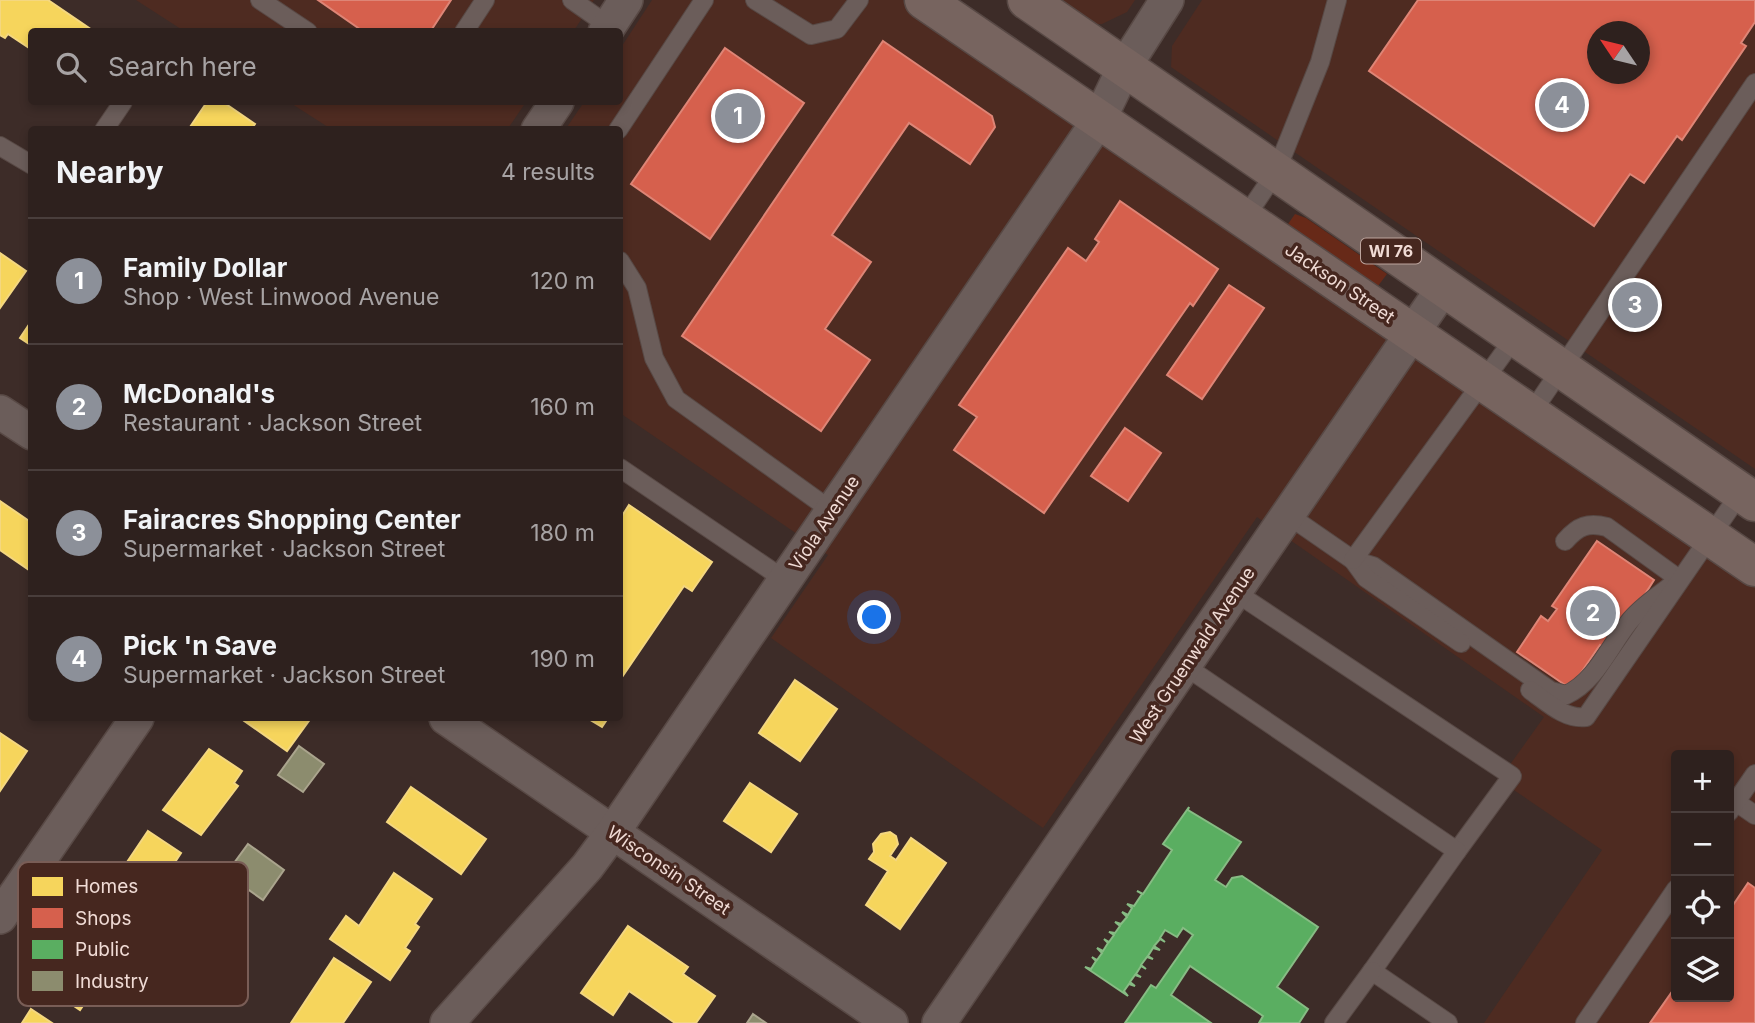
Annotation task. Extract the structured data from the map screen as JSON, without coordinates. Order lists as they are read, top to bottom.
{
  "streets": {
    "main road": ["WI 76", "Jackson Street"],
    "street": ["Viola Avenue", "West Gruenwald Avenue", "Wisconsin Street"]
  },
  "crossings": [
    ["WI 76", "Viola Avenue"],
    ["WI 76", "West Gruenwald Avenue"],
    ["Jackson Street", "Viola Avenue"],
    ["Jackson Street", "West Gruenwald Avenue"],
    ["Viola Avenue", "Wisconsin Street"]
  ],
  "legend": [
    "Homes",
    "Shops",
    "Public",
    "Industry"
  ],
  "north": "top left",
  "page": {
    "search": "Search here",
    "pins": [
      "4",
      "1",
      "3",
      "2"
    ],
    "heading": ["Nearby", "4 results"],
    "list": [
      {
        "mark": "1",
        "name": "Family Dollar",
        "note": "Shop · West Linwood Avenue",
        "value": "120 m"
      },
      {
        "mark": "2",
        "name": "McDonald's",
        "note": "Restaurant · Jackson Street",
        "value": "160 m"
      },
      {
        "mark": "3",
        "name": "Fairacres Shopping Center",
        "note": "Supermarket · Jackson Street",
        "value": "180 m"
      },
      {
        "mark": "4",
        "name": "Pick 'n Save",
        "note": "Supermarket · Jackson Street",
        "value": "190 m"
      }
    ],
    "map_buttons": ["+", "−"]
  }
}
